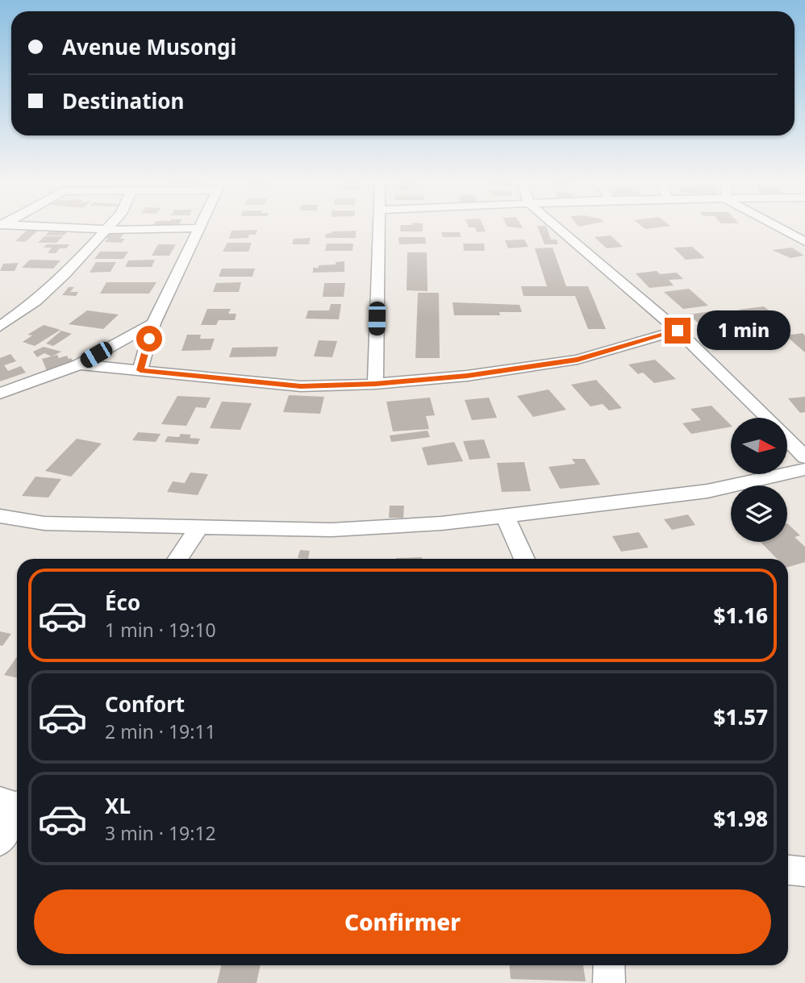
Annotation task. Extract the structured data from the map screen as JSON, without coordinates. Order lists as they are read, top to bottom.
{
  "north": "right",
  "page": {
    "banner": ["Avenue Musongi", "Destination"],
    "bubble": "1 min",
    "list": [
      {
        "name": "Éco",
        "note": "1 min · 19:10",
        "value": "$1.16"
      },
      {
        "name": "Confort",
        "note": "2 min · 19:11",
        "value": "$1.57"
      },
      {
        "name": "XL",
        "note": "3 min · 19:12",
        "value": "$1.98"
      }
    ],
    "buttons": "Confirmer"
  }
}
